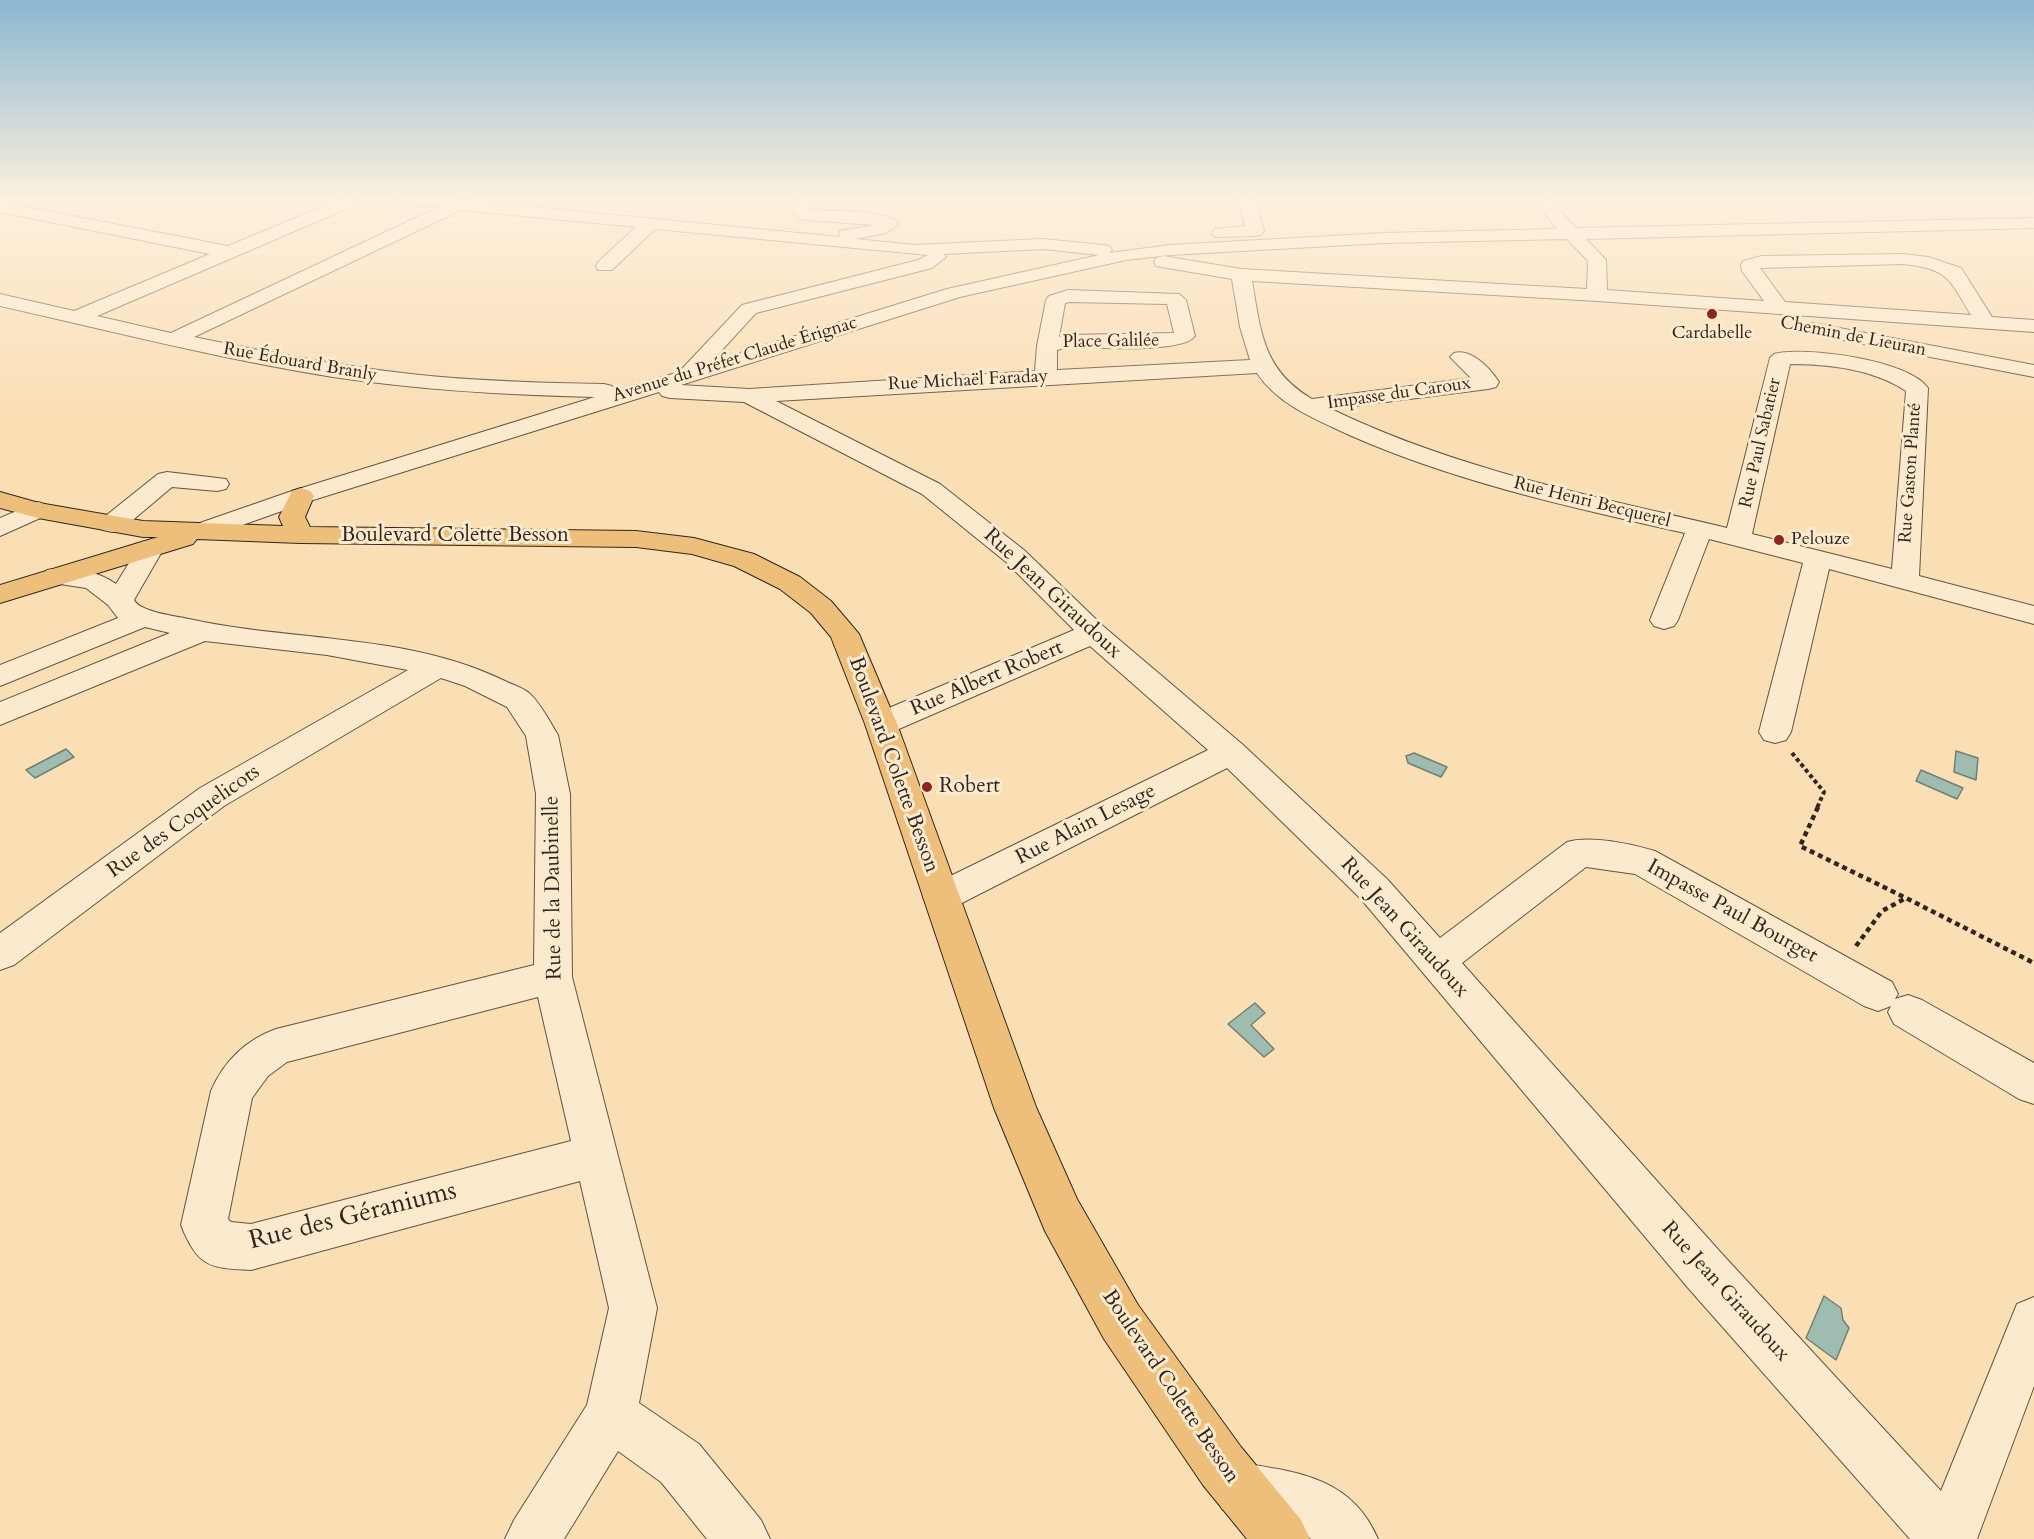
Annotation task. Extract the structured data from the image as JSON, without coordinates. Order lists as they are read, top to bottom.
{
  "streets": {
    "main road": ["Boulevard Colette Besson"],
    "street": [
      "Chemin de Lieuran",
      "Place Galilée",
      "Avenue du Préfet Claude Érignac",
      "Rue Édouard Branly",
      "Rue Michaël Faraday",
      "Impasse du Caroux",
      "Rue Paul Sabatier",
      "Rue Gaston Planté",
      "Rue Henri Becquerel",
      "Rue Jean Giraudoux",
      "Rue Albert Robert",
      "Rue des Coquelicots",
      "Rue Alain Lesage",
      "Rue de la Daubinelle",
      "Impasse Paul Bourget",
      "Rue des Géraniums"
    ]
  },
  "crossings": [
    ["Place Galilée", "Rue Michaël Faraday"],
    ["Avenue du Préfet Claude Érignac", "Rue Michaël Faraday"],
    ["Avenue du Préfet Claude Érignac", "Boulevard Colette Besson"],
    ["Rue Michaël Faraday", "Rue Henri Becquerel"],
    ["Rue Michaël Faraday", "Rue Jean Giraudoux"],
    ["Impasse du Caroux", "Rue Henri Becquerel"],
    ["Rue Paul Sabatier", "Rue Gaston Planté"],
    ["Rue Paul Sabatier", "Rue Henri Becquerel"],
    ["Rue Gaston Planté", "Rue Henri Becquerel"],
    ["Boulevard Colette Besson", "Rue Albert Robert"],
    ["Boulevard Colette Besson", "Rue Alain Lesage"],
    ["Rue Jean Giraudoux", "Rue Albert Robert"],
    ["Rue Jean Giraudoux", "Rue Alain Lesage"],
    ["Rue Jean Giraudoux", "Impasse Paul Bourget"],
    ["Rue des Coquelicots", "Rue de la Daubinelle"],
    ["Rue de la Daubinelle", "Rue des Géraniums"]
  ],
  "places": ["Cardabelle", "Pelouze", "Robert"]
}
